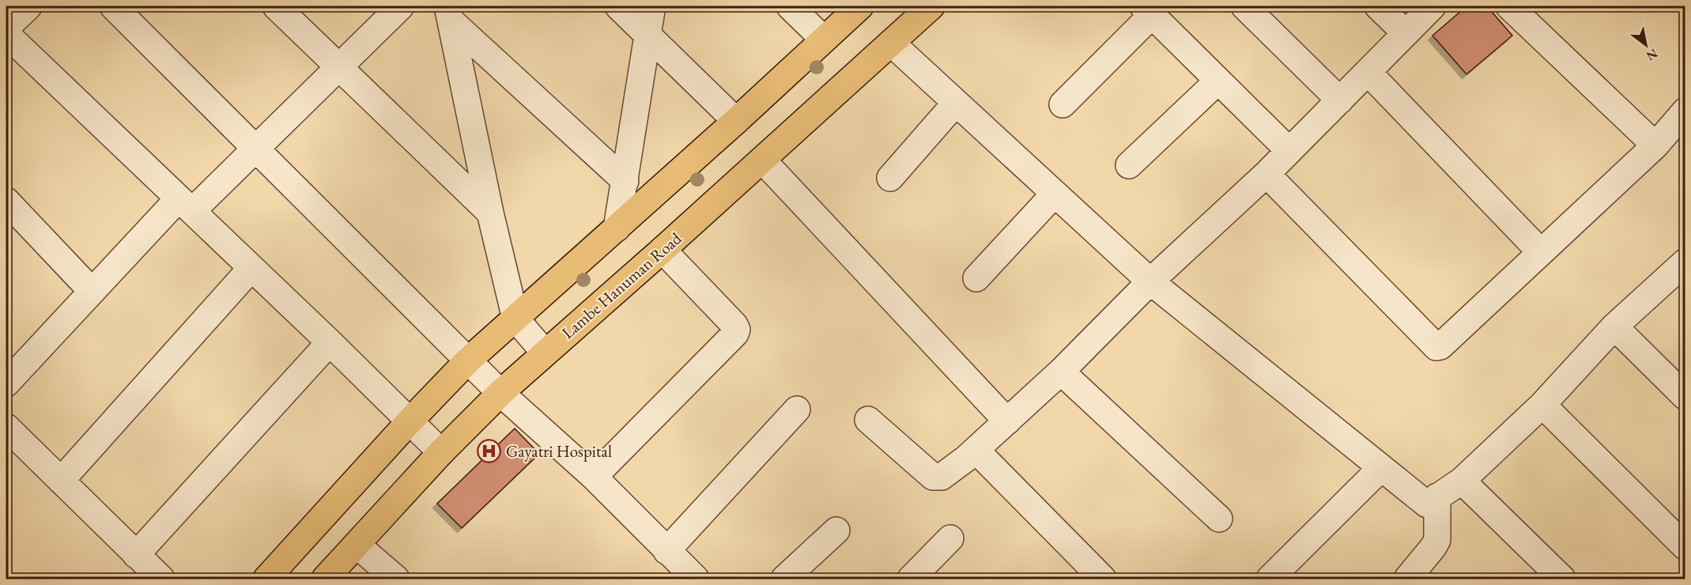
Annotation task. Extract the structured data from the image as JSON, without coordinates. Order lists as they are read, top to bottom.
{
  "streets": {
    "main road": ["Lambe Hanuman Road"]
  },
  "places": {
    "hospital": ["Gayatri Hospital"]
  },
  "north": "bottom right"
}
